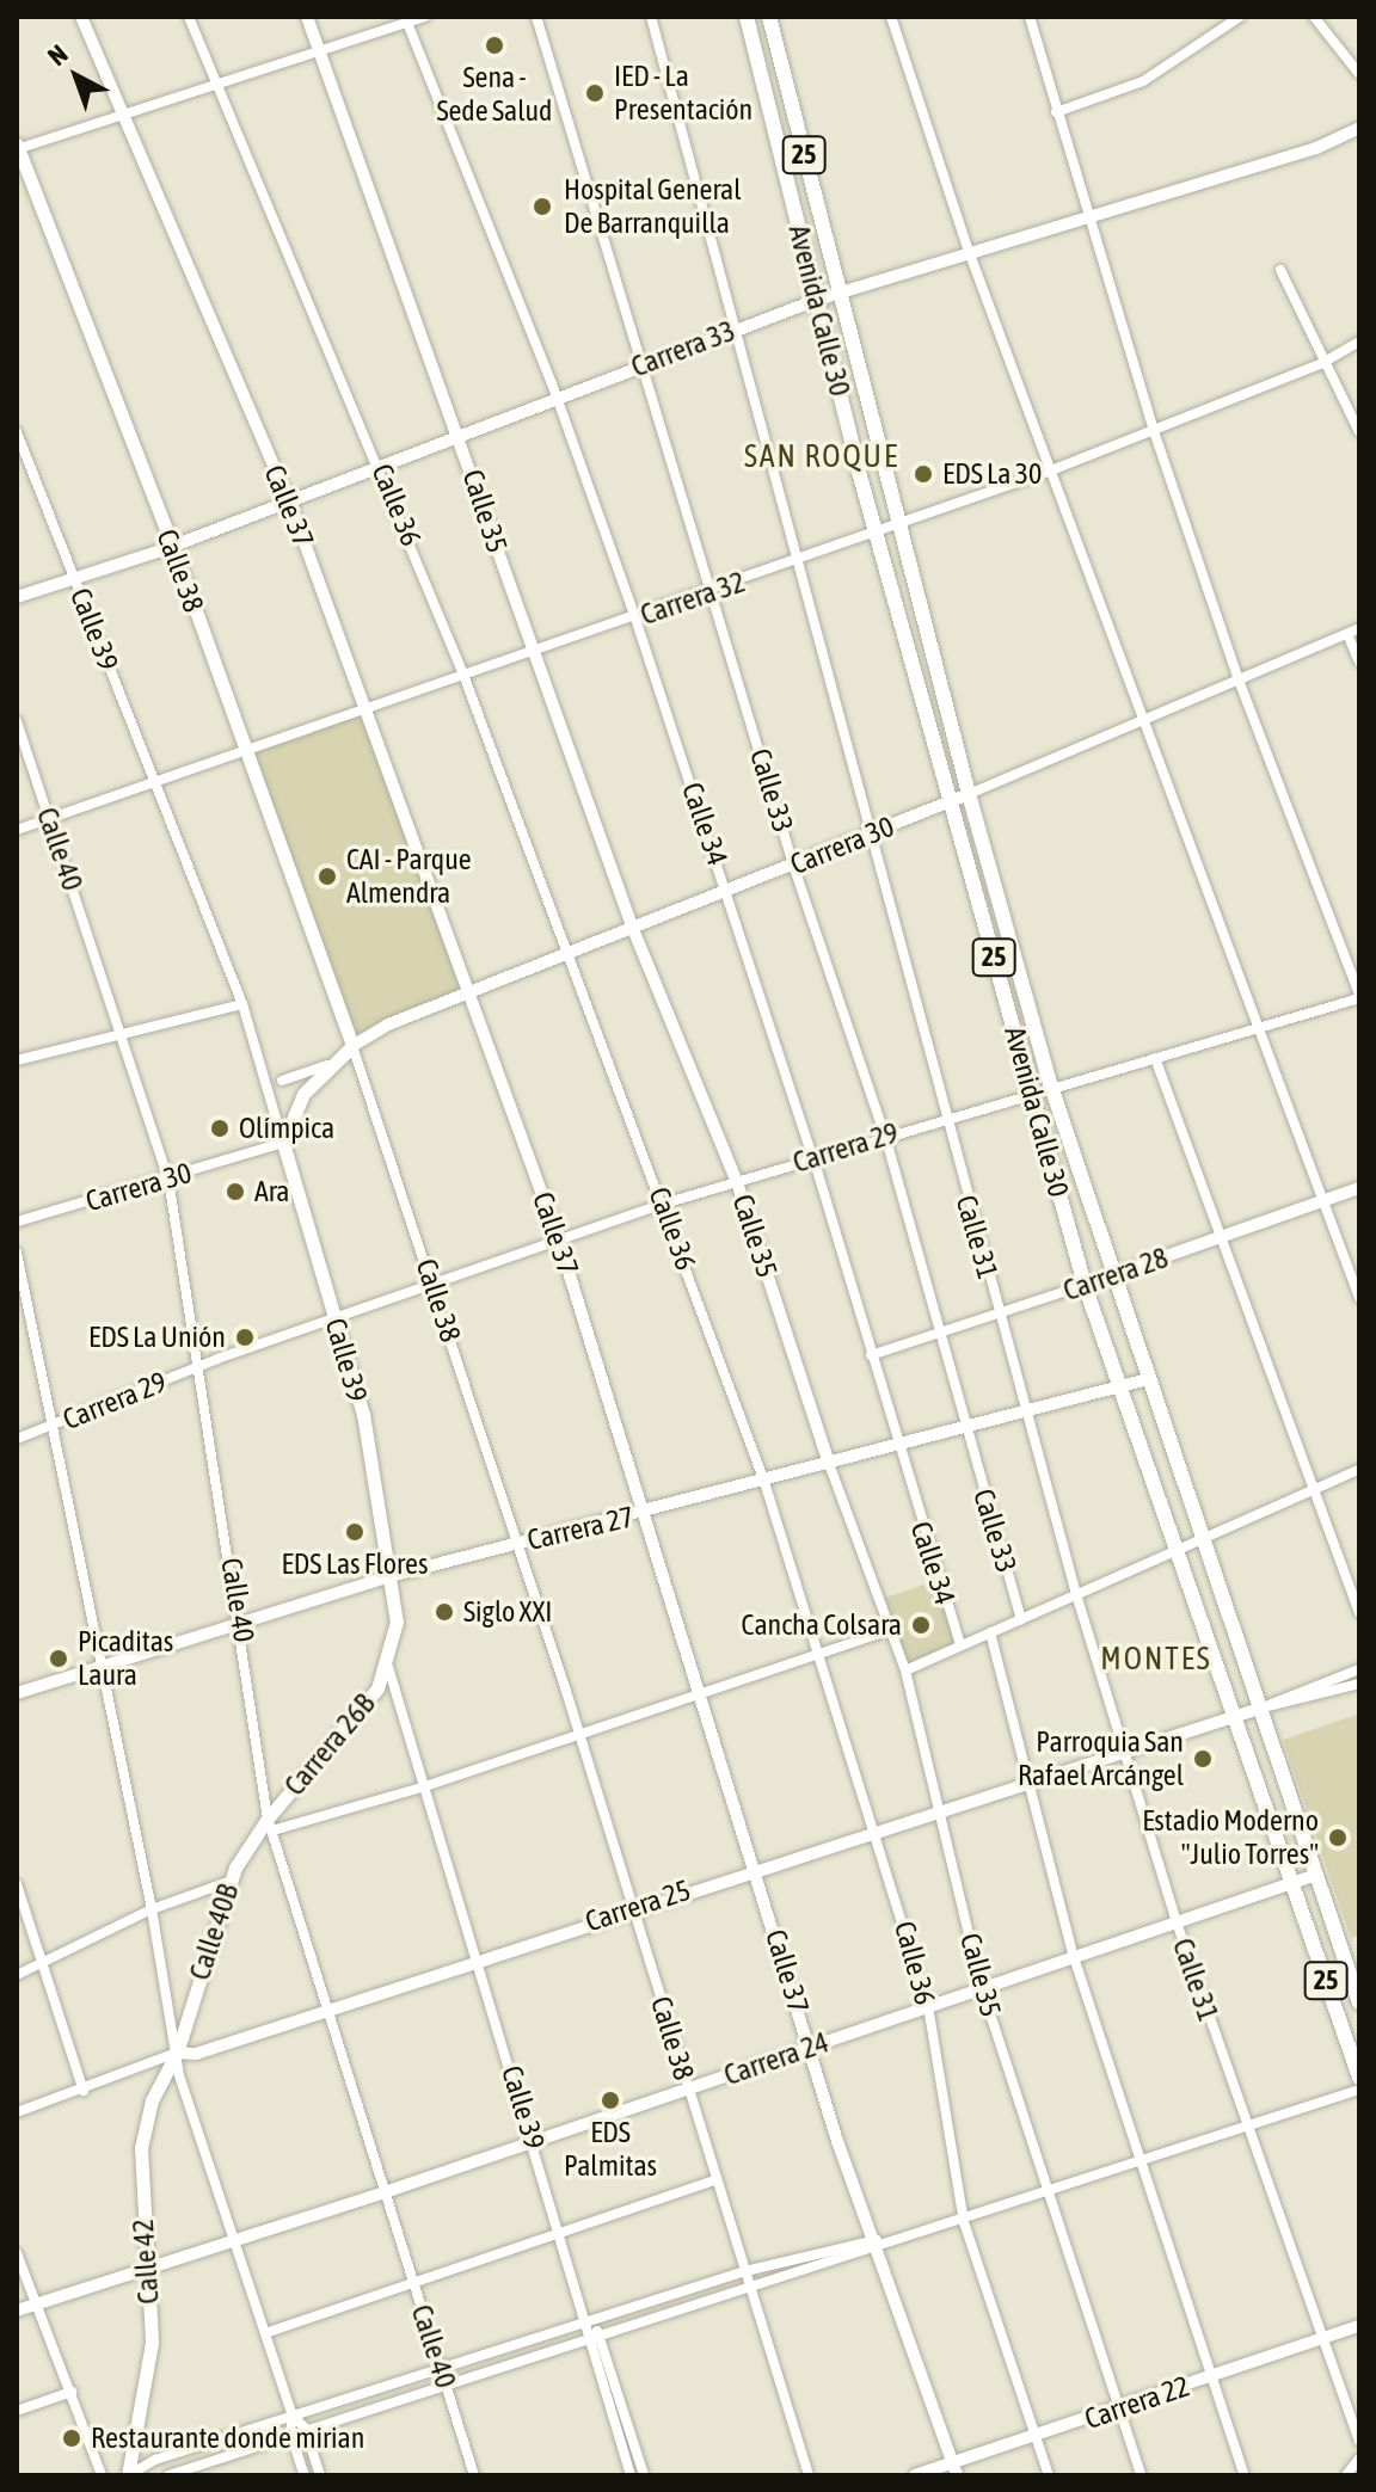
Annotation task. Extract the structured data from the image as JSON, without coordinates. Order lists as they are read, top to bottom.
{
  "streets": {
    "highway": ["25", "Avenida Calle 30"],
    "main road": [
      "Calle 38",
      "Calle 39",
      "Carrera 30",
      "Carrera 26B",
      "Calle 40B",
      "Calle 42"
    ],
    "street": [
      "Carrera 33",
      "Calle 36",
      "Calle 37",
      "Calle 35",
      "Carrera 32",
      "Calle 33",
      "Calle 34",
      "Calle 40",
      "Carrera 29",
      "Calle 31",
      "Carrera 28",
      "Carrera 27",
      "Carrera 25",
      "Carrera 24",
      "Carrera 22"
    ]
  },
  "crossings": [
    ["Avenida Calle 30", "Carrera 33"],
    ["Avenida Calle 30", "Carrera 32"],
    ["Avenida Calle 30", "Carrera 30"],
    ["Avenida Calle 30", "Carrera 29"],
    ["Avenida Calle 30", "Carrera 28"],
    ["Avenida Calle 30", "Carrera 27"],
    ["Avenida Calle 30", "Carrera 25"],
    ["Avenida Calle 30", "Carrera 24"],
    ["Carrera 33", "Calle 36"],
    ["Carrera 33", "Calle 37"],
    ["Carrera 33", "Calle 35"],
    ["Carrera 33", "Calle 38"],
    ["Carrera 33", "Calle 39"],
    ["Carrera 33", "Calle 33"],
    ["Carrera 33", "Calle 34"],
    ["Carrera 33", "Calle 31"],
    ["Calle 36", "Carrera 32"],
    ["Calle 36", "Carrera 30"],
    ["Calle 36", "Carrera 29"],
    ["Calle 36", "Carrera 27"],
    ["Calle 36", "Carrera 25"],
    ["Calle 36", "Carrera 24"],
    ["Calle 36", "Carrera 22"],
    ["Calle 37", "Carrera 32"],
    ["Calle 37", "Carrera 30"],
    ["Calle 37", "Carrera 29"],
    ["Calle 37", "Carrera 27"],
    ["Calle 37", "Carrera 25"],
    ["Calle 37", "Carrera 24"],
    ["Calle 37", "Carrera 22"],
    ["Calle 35", "Carrera 32"],
    ["Calle 35", "Carrera 30"],
    ["Calle 35", "Carrera 29"],
    ["Calle 35", "Carrera 27"],
    ["Calle 35", "Carrera 25"],
    ["Calle 35", "Carrera 24"],
    ["Calle 35", "Carrera 22"],
    ["Calle 38", "Carrera 32"],
    ["Calle 38", "Carrera 30"],
    ["Calle 38", "Carrera 29"],
    ["Calle 38", "Carrera 27"],
    ["Calle 38", "Carrera 25"],
    ["Calle 38", "Carrera 24"],
    ["Carrera 32", "Calle 39"],
    ["Carrera 32", "Calle 33"],
    ["Carrera 32", "Calle 34"],
    ["Carrera 32", "Calle 40"],
    ["Carrera 32", "Calle 31"],
    ["Calle 39", "Carrera 30"],
    ["Calle 39", "Carrera 29"],
    ["Calle 39", "Carrera 27"],
    ["Calle 39", "Carrera 26B"],
    ["Calle 39", "Carrera 25"],
    ["Calle 39", "Carrera 24"],
    ["Calle 33", "Carrera 30"],
    ["Calle 33", "Carrera 29"],
    ["Calle 33", "Carrera 28"],
    ["Calle 33", "Carrera 27"],
    ["Calle 34", "Carrera 30"],
    ["Calle 34", "Carrera 29"],
    ["Calle 34", "Carrera 28"],
    ["Calle 34", "Carrera 27"],
    ["Carrera 30", "Calle 40"],
    ["Carrera 30", "Calle 31"],
    ["Calle 40", "Carrera 29"],
    ["Calle 40", "Carrera 27"],
    ["Calle 40", "Carrera 26B"],
    ["Calle 40", "Carrera 25"],
    ["Calle 40", "Calle 40B"],
    ["Calle 40", "Carrera 24"],
    ["Carrera 29", "Calle 31"],
    ["Calle 31", "Carrera 28"],
    ["Calle 31", "Carrera 27"],
    ["Calle 31", "Carrera 25"],
    ["Calle 31", "Carrera 24"],
    ["Calle 31", "Carrera 22"],
    ["Carrera 26B", "Calle 40B"],
    ["Carrera 25", "Calle 40B"],
    ["Carrera 25", "Calle 42"],
    ["Calle 40B", "Calle 42"],
    ["Carrera 24", "Calle 42"]
  ],
  "districts": ["SAN ROQUE", "MONTES"],
  "places": [
    "Sena - Sede Salud",
    "IED - La Presentación",
    "Hospital General De Barranquilla",
    "EDS La 30",
    "CAI - Parque Almendra",
    "Olímpica",
    "Ara",
    "EDS La Unión",
    "EDS Las Flores",
    "Siglo XXI",
    "Cancha Colsara",
    "Picaditas Laura",
    "Parroquia San Rafael Arcángel",
    "Estadio Moderno \"Julio Torres\"",
    "EDS Palmitas",
    "Restaurante donde mirian"
  ],
  "north": "top left"
}
